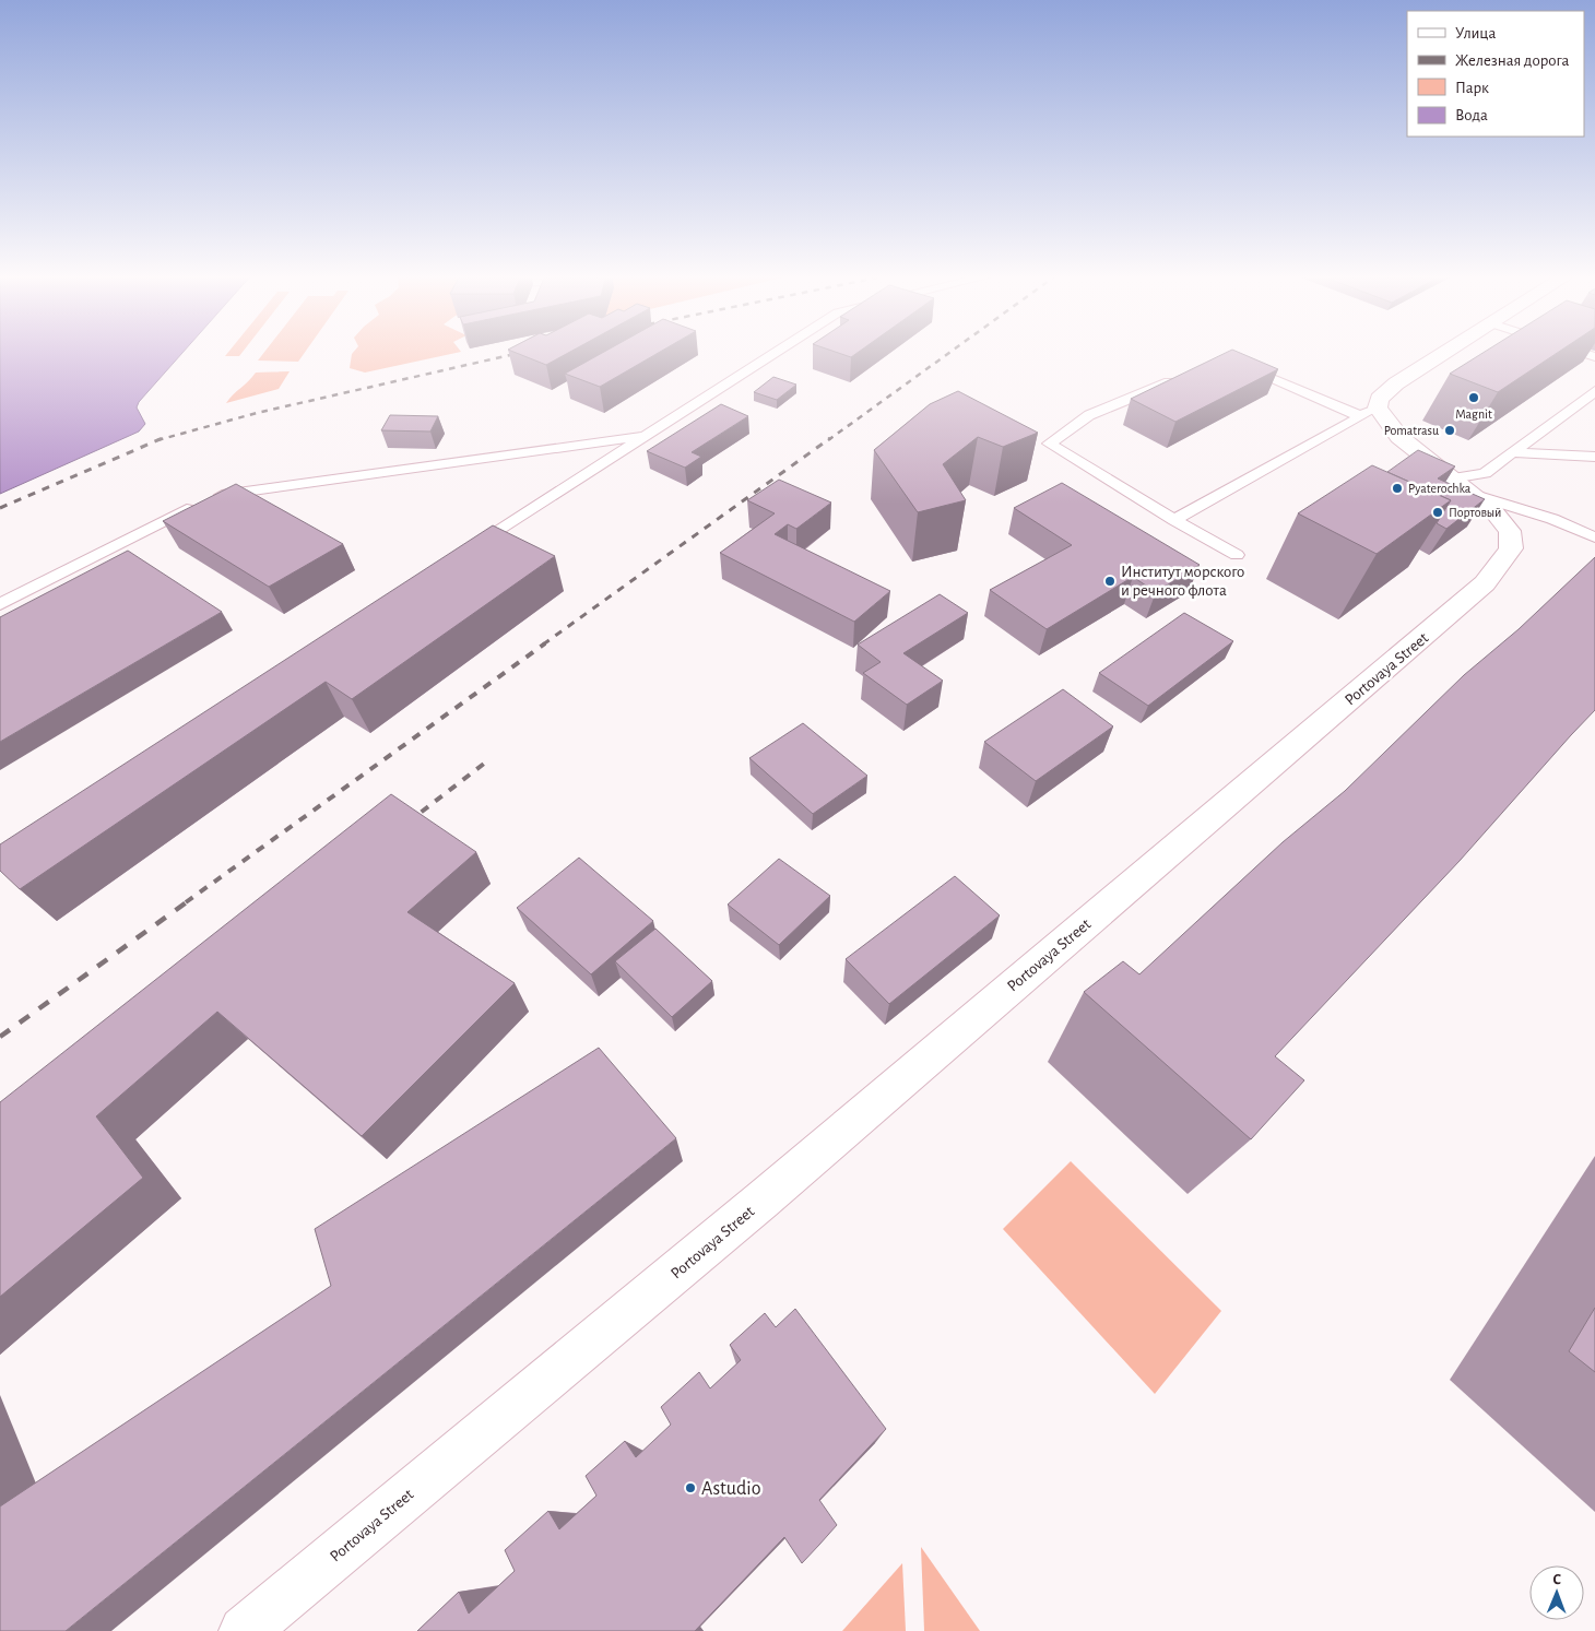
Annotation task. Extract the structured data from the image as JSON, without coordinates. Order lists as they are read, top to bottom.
{
  "streets": {
    "street": ["Portovaya Street"]
  },
  "places": [
    "Magnit",
    "Pomatrasu",
    "Pyaterochka",
    "Портовый",
    "Институт морского и речного флота",
    "Astudio"
  ],
  "legend": [
    "Улица",
    "Железная дорога",
    "Парк",
    "Вода"
  ],
  "north": "top"
}
